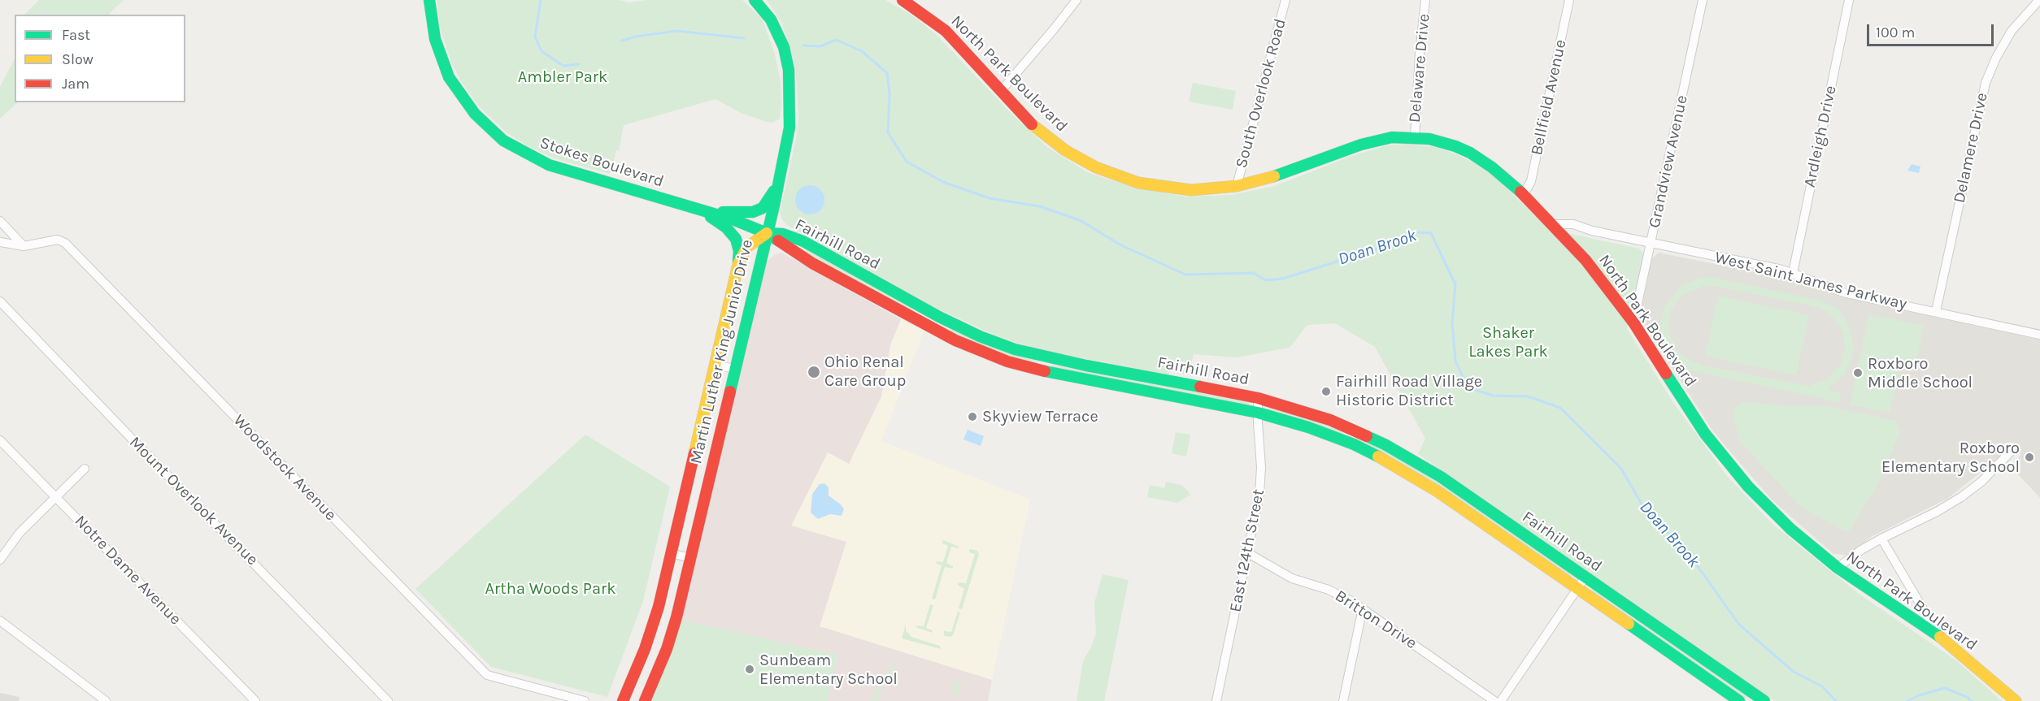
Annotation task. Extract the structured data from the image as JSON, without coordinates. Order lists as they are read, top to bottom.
{
  "streets": {
    "main road": [
      "North Park Boulevard",
      "Stokes Boulevard",
      "Fairhill Road",
      "Martin Luther King Junior Drive"
    ],
    "street": [
      "Delaware Drive",
      "South Overlook Road",
      "Bellfield Avenue",
      "Ardleigh Drive",
      "Delamere Drive",
      "Grandview Avenue",
      "West Saint James Parkway",
      "Woodstock Avenue",
      "Mount Overlook Avenue",
      "East 124th Street",
      "Notre Dame Avenue",
      "Britton Drive"
    ]
  },
  "crossings": [
    ["Delaware Drive", "North Park Boulevard"],
    ["North Park Boulevard", "South Overlook Road"],
    ["North Park Boulevard", "Bellfield Avenue"],
    ["North Park Boulevard", "Grandview Avenue"],
    ["North Park Boulevard", "West Saint James Parkway"],
    ["Ardleigh Drive", "West Saint James Parkway"],
    ["Delamere Drive", "West Saint James Parkway"],
    ["Grandview Avenue", "West Saint James Parkway"],
    ["Stokes Boulevard", "Fairhill Road"],
    ["Stokes Boulevard", "Martin Luther King Junior Drive"],
    ["Fairhill Road", "Martin Luther King Junior Drive"],
    ["Fairhill Road", "East 124th Street"],
    ["East 124th Street", "Britton Drive"]
  ],
  "water": ["Doan Brook"],
  "parks": ["Ambler Park", "Shaker Lakes Park", "Artha Woods Park"],
  "places": [
    "Ohio Renal Care Group",
    "Roxboro Middle School",
    "Fairhill Road Village Historic District",
    "Skyview Terrace",
    "Roxboro Elementary School",
    "Sunbeam Elementary School"
  ],
  "legend": ["Fast", "Slow", "Jam"],
  "scale_bar": "100 m"
}
